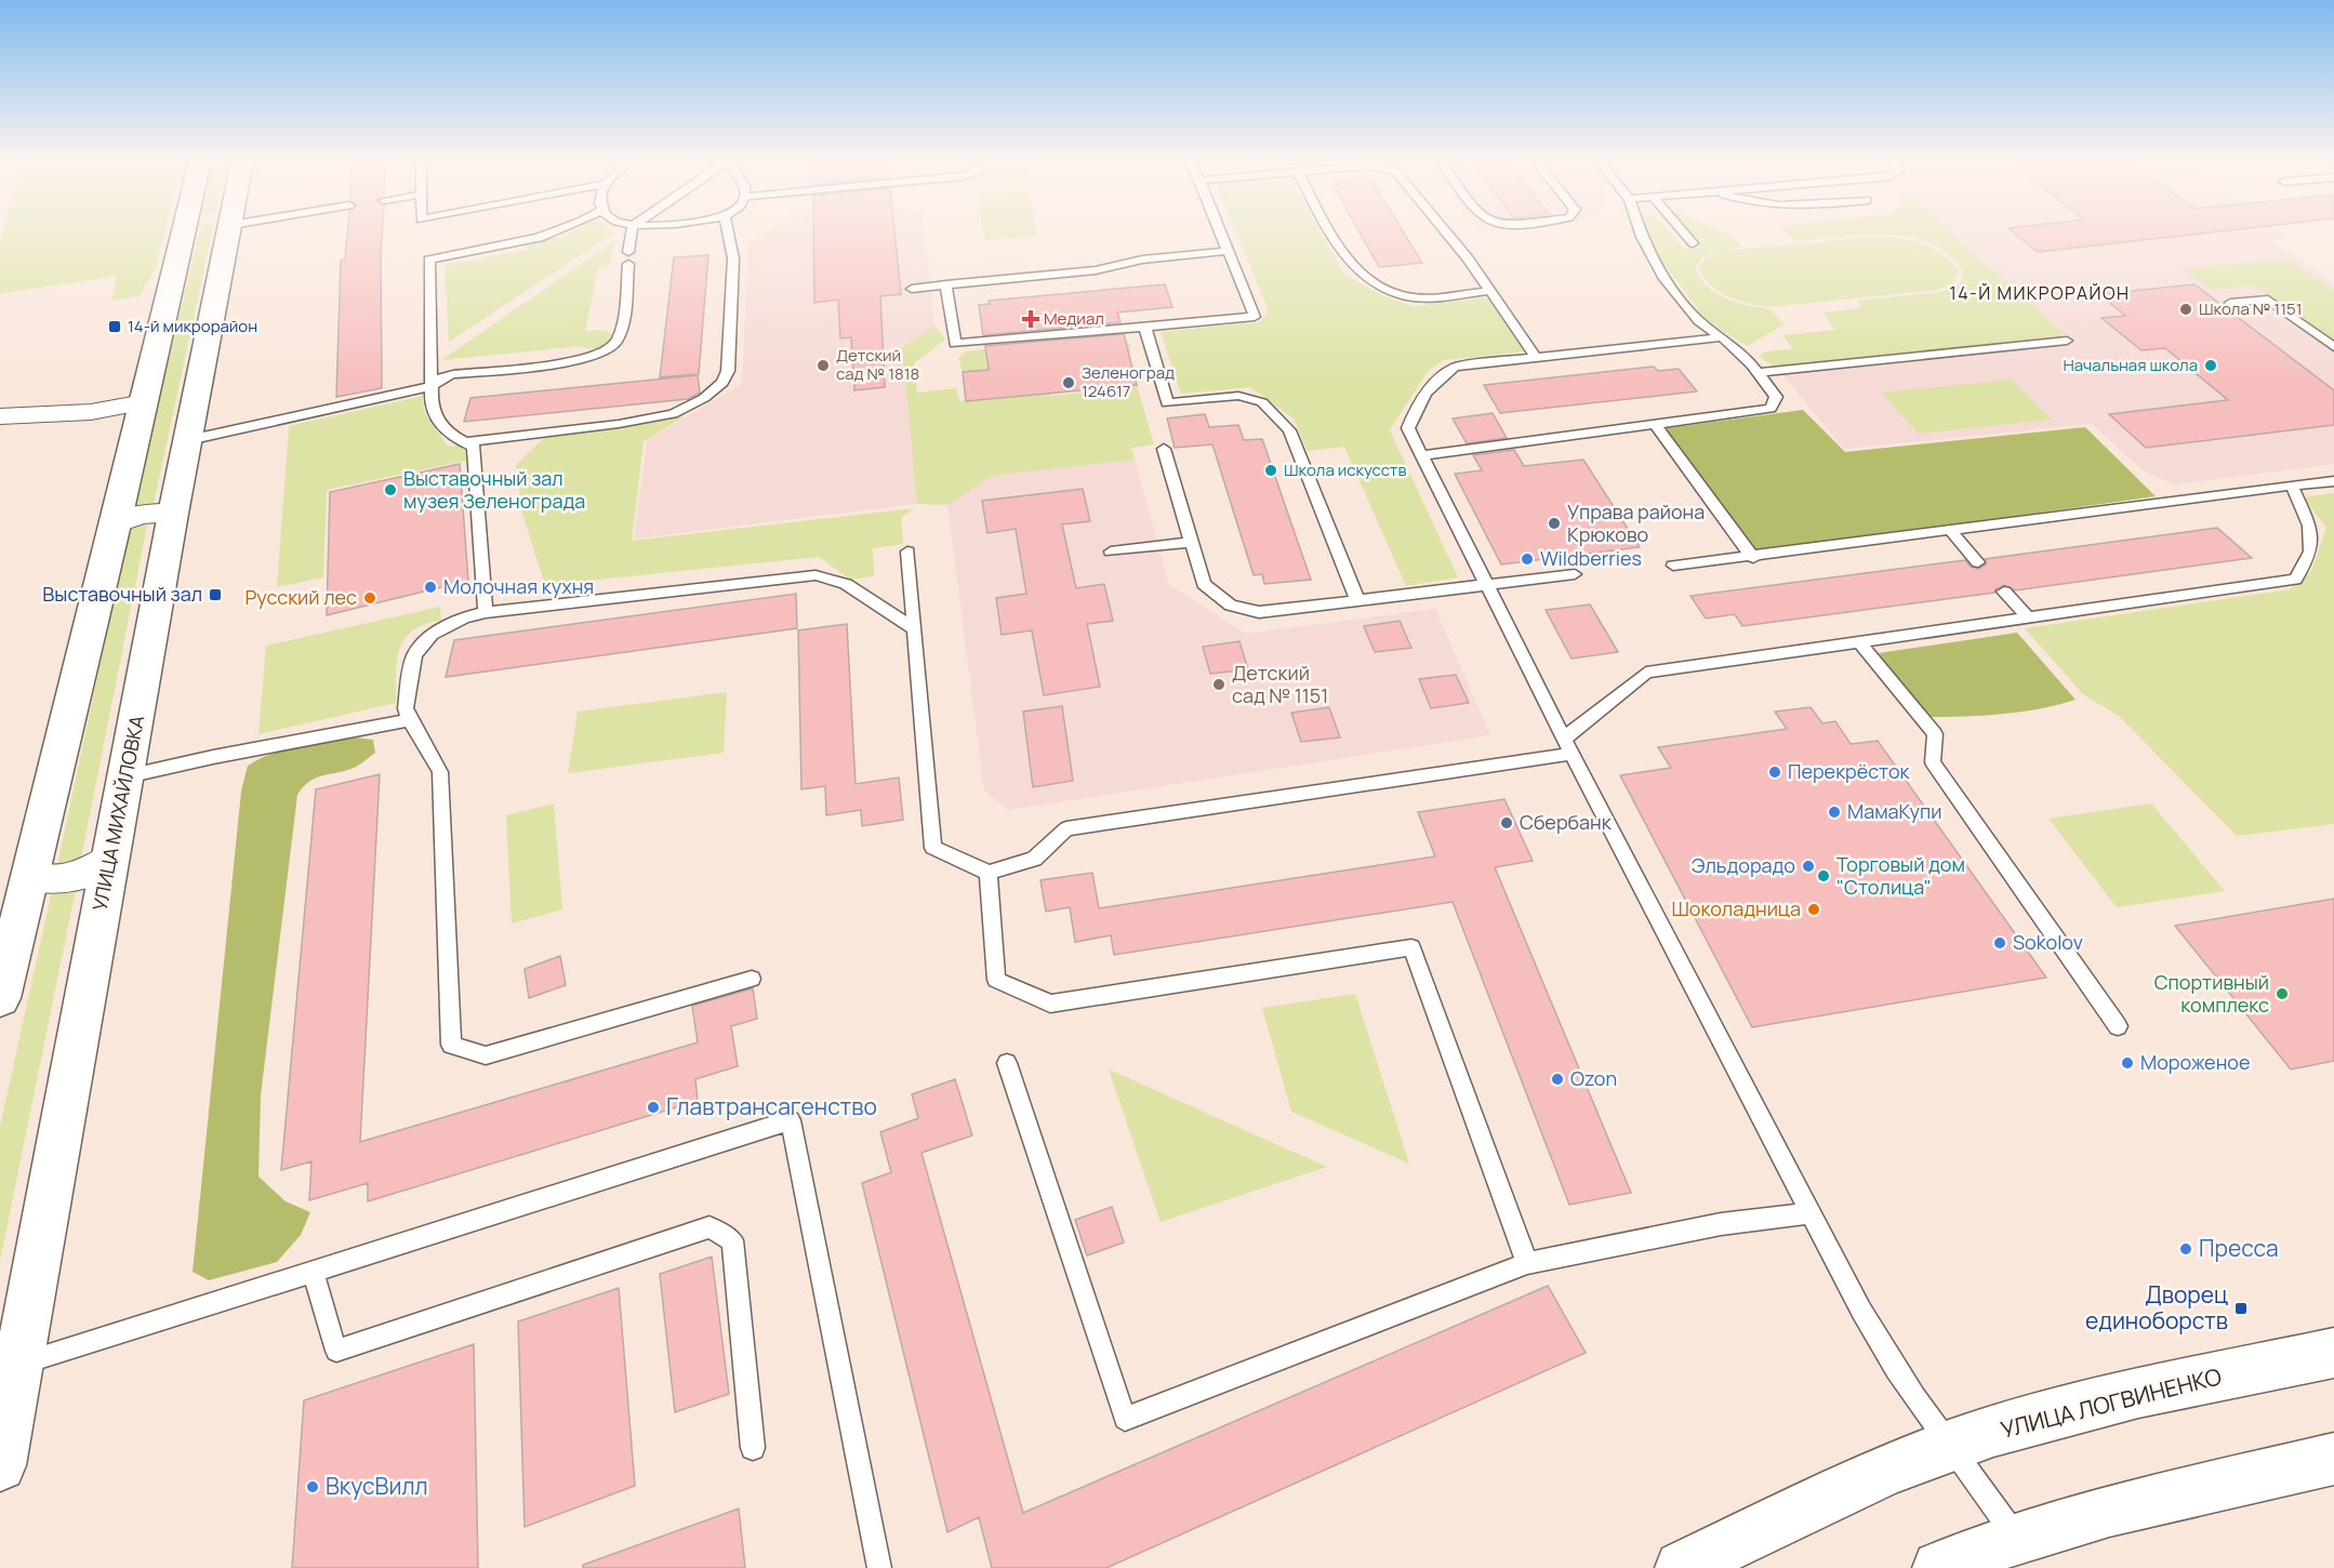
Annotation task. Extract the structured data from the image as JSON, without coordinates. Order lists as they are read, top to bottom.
{
  "streets": {
    "main road": ["УЛИЦА МИХАЙЛОВКА", "УЛИЦА ЛОГВИНЕНКО"]
  },
  "districts": ["14-Й МИКРОРАЙОН"],
  "places": {
    "other": [
      "Школа № 1151",
      "Детский сад № 1818",
      "Начальная школа",
      "Зеленоград 124617",
      "Школа искусств",
      "Выставочный зал музея Зеленограда",
      "Управа района Крюково",
      "Wildberries",
      "Молочная кухня",
      "Русский лес",
      "Детский сад № 1151",
      "Перекрёсток",
      "МамаКупи",
      "Сбербанк",
      "Эльдорадо",
      "Торговый дом \"Столица\"",
      "Шоколадница",
      "Sokolov",
      "Спортивный комплекс",
      "Мороженое",
      "Ozon",
      "Главтрансагенство",
      "Пресса",
      "ВкусВилл"
    ],
    "health": ["Медиал"],
    "transit": ["14-й микрорайон", "Выставочный зал", "Дворец единоборств"]
  }
}
